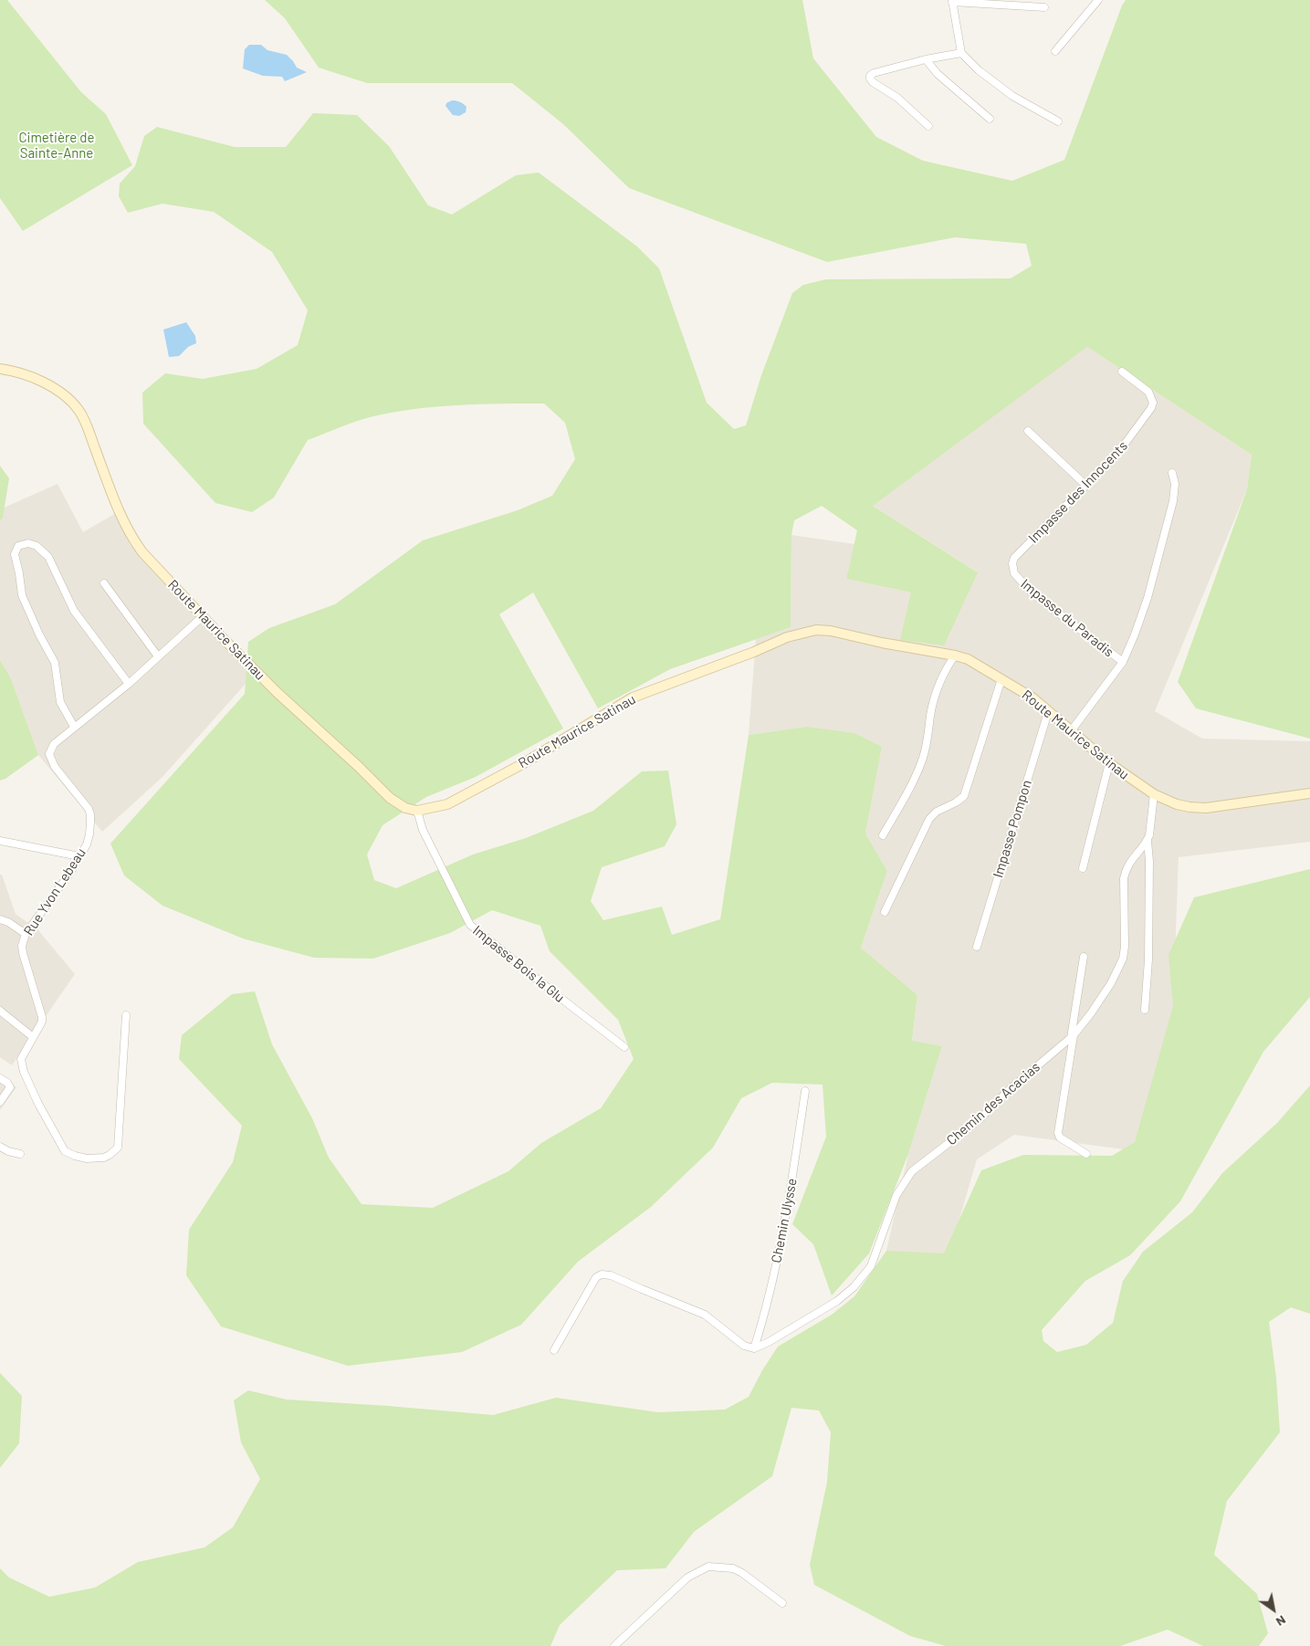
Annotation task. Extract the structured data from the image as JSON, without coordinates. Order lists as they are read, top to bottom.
{
  "streets": {
    "main road": ["Route Maurice Satinau"],
    "street": [
      "Impasse des Innocents",
      "Impasse du Paradis",
      "Impasse Pompon",
      "Rue Yvon Lebeau",
      "Impasse Bois la Glu",
      "Chemin des Acacias",
      "Chemin Ulysse"
    ]
  },
  "crossings": [
    ["Impasse des Innocents", "Impasse du Paradis"],
    ["Route Maurice Satinau", "Impasse Pompon"],
    ["Route Maurice Satinau", "Rue Yvon Lebeau"],
    ["Route Maurice Satinau", "Impasse Bois la Glu"],
    ["Chemin des Acacias", "Chemin Ulysse"]
  ],
  "parks": ["Cimetière de Sainte-Anne"],
  "north": "bottom right"
}
